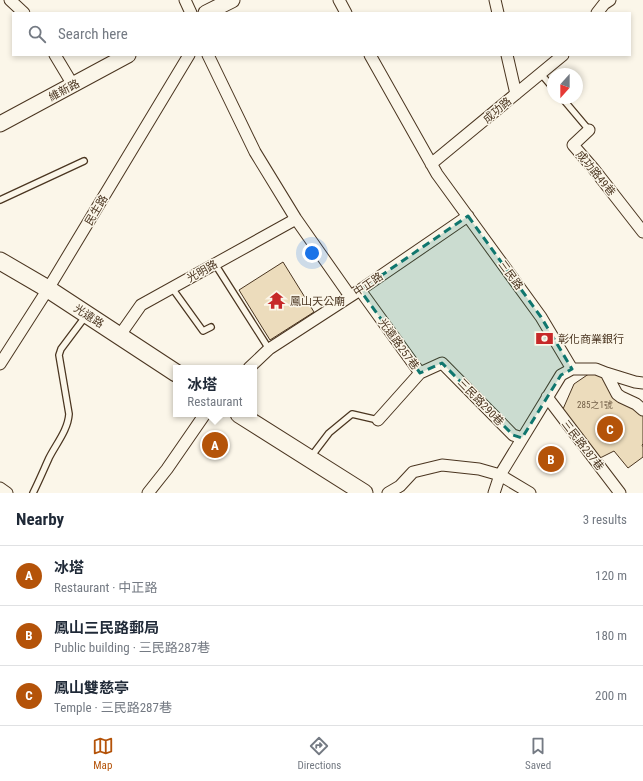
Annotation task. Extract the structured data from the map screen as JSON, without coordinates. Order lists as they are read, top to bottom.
{
  "streets": {
    "main road": ["維新路", "光遠路"],
    "street": [
      "成功路",
      "成功路49巷",
      "民生路",
      "光明路",
      "三民路",
      "中正路",
      "光遠路257巷",
      "三民路290巷",
      "三民路287巷"
    ]
  },
  "crossings": [
    ["成功路", "三民路"],
    ["民生路", "光遠路"],
    ["光明路", "光遠路"],
    ["三民路", "中正路"],
    ["中正路", "光遠路257巷"],
    ["光遠路257巷", "三民路290巷"]
  ],
  "places": {
    "temple": ["鳳山天公廟"],
    "bank": ["彰化商業銀行"]
  },
  "house_numbers": ["285之1號"],
  "north": "bottom",
  "page": {
    "search": "Search here",
    "popup": ["冰塔", "Restaurant"],
    "pins": ["C", "A", "B"],
    "heading": ["Nearby", "3 results"],
    "list": [
      {
        "mark": "A",
        "name": "冰塔",
        "note": "Restaurant · 中正路",
        "value": "120 m"
      },
      {
        "mark": "B",
        "name": "鳳山三民路郵局",
        "note": "Public building · 三民路287巷",
        "value": "180 m"
      },
      {
        "mark": "C",
        "name": "鳳山雙慈亭",
        "note": "Temple · 三民路287巷",
        "value": "200 m"
      }
    ],
    "nav": ["Map", "Directions", "Saved"]
  }
}
